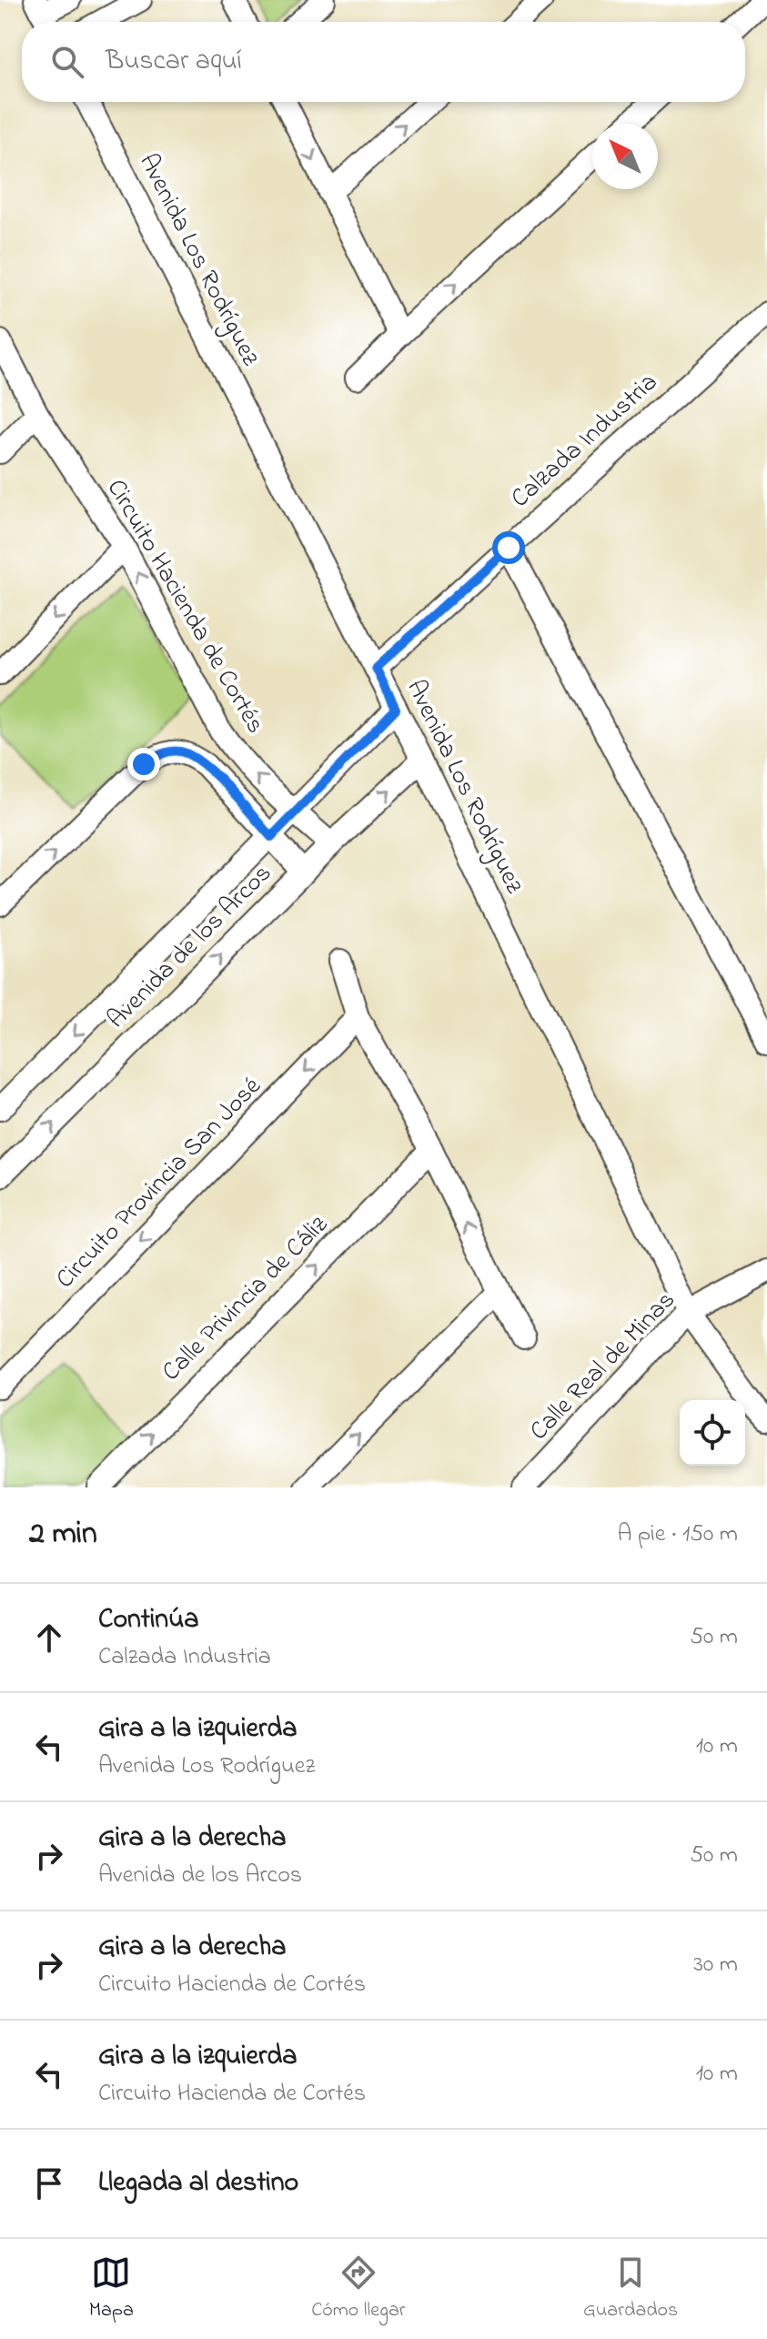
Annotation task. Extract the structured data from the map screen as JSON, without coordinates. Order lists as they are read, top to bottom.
{
  "streets": {
    "street": [
      "Avenida Los Rodríguez",
      "Calzada Industria",
      "Circuito Hacienda de Cortés",
      "Avenida de los Arcos",
      "Circuito Provincia San José",
      "Calle Privincia de Cáliz",
      "Calle Real de Minas"
    ]
  },
  "crossings": [
    ["Avenida Los Rodríguez", "Calzada Industria"],
    ["Avenida Los Rodríguez", "Avenida de los Arcos"],
    ["Avenida Los Rodríguez", "Calle Real de Minas"],
    ["Circuito Hacienda de Cortés", "Avenida de los Arcos"]
  ],
  "one_way": ["Circuito Hacienda de Cortés", "Circuito Provincia San José"],
  "north": "top left",
  "page": {
    "search": "Buscar aquí",
    "heading": ["2 min", "A pie · 150 m"],
    "list": [
      ["Continúa", "Calzada Industria", "50 m"],
      ["Gira a la izquierda", "Avenida Los Rodríguez", "10 m"],
      ["Gira a la derecha", "Avenida de los Arcos", "50 m"],
      ["Gira a la derecha", "Circuito Hacienda de Cortés", "30 m"],
      ["Gira a la izquierda", "Circuito Hacienda de Cortés", "10 m"],
      "Llegada al destino"
    ],
    "nav": ["Mapa", "Cómo llegar", "Guardados"]
  }
}
